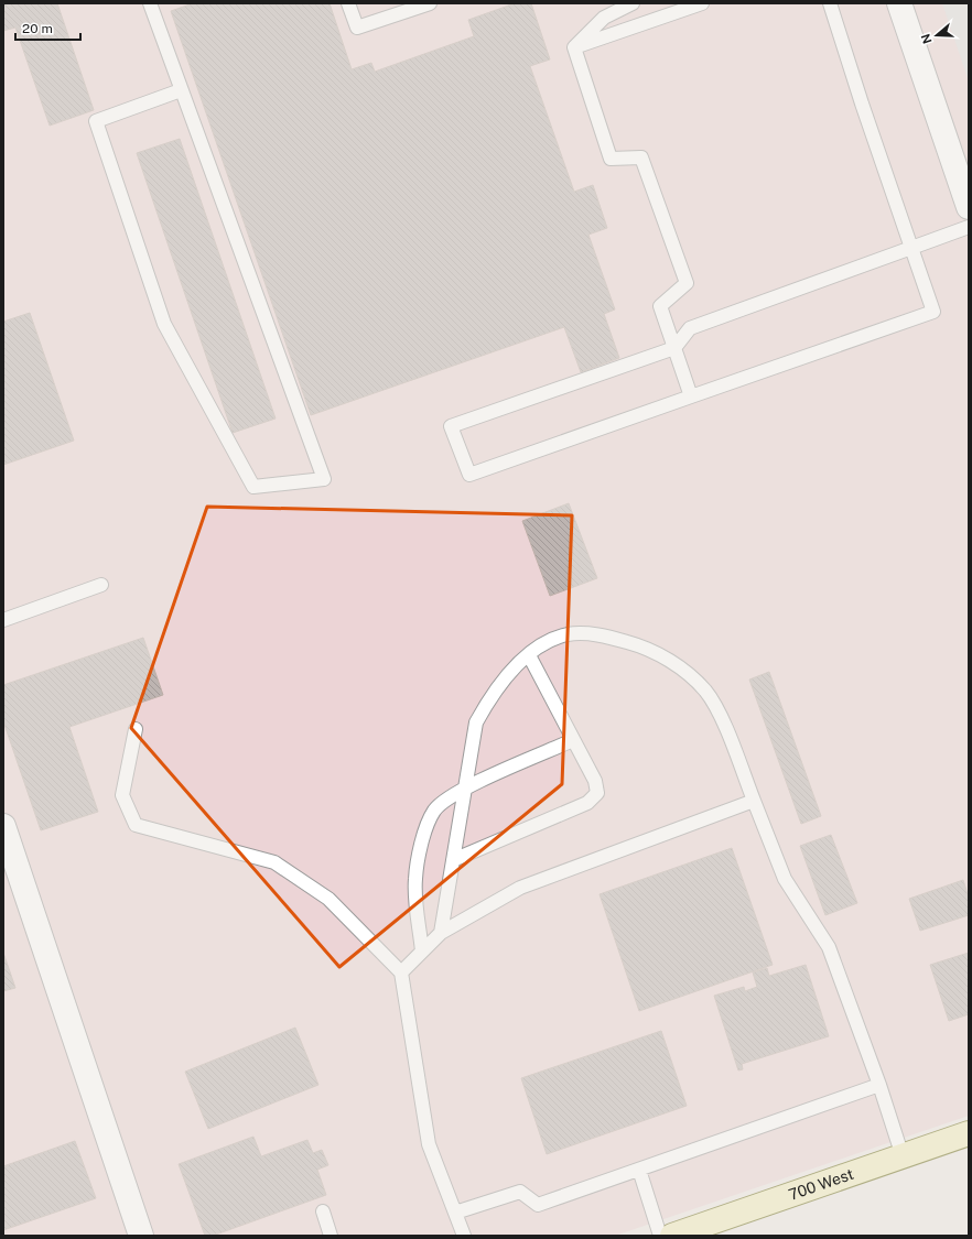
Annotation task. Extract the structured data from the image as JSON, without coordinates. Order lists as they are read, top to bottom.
{
  "streets": {
    "street": ["700 West"]
  },
  "scale_bar": "20 m",
  "north": "left"
}
